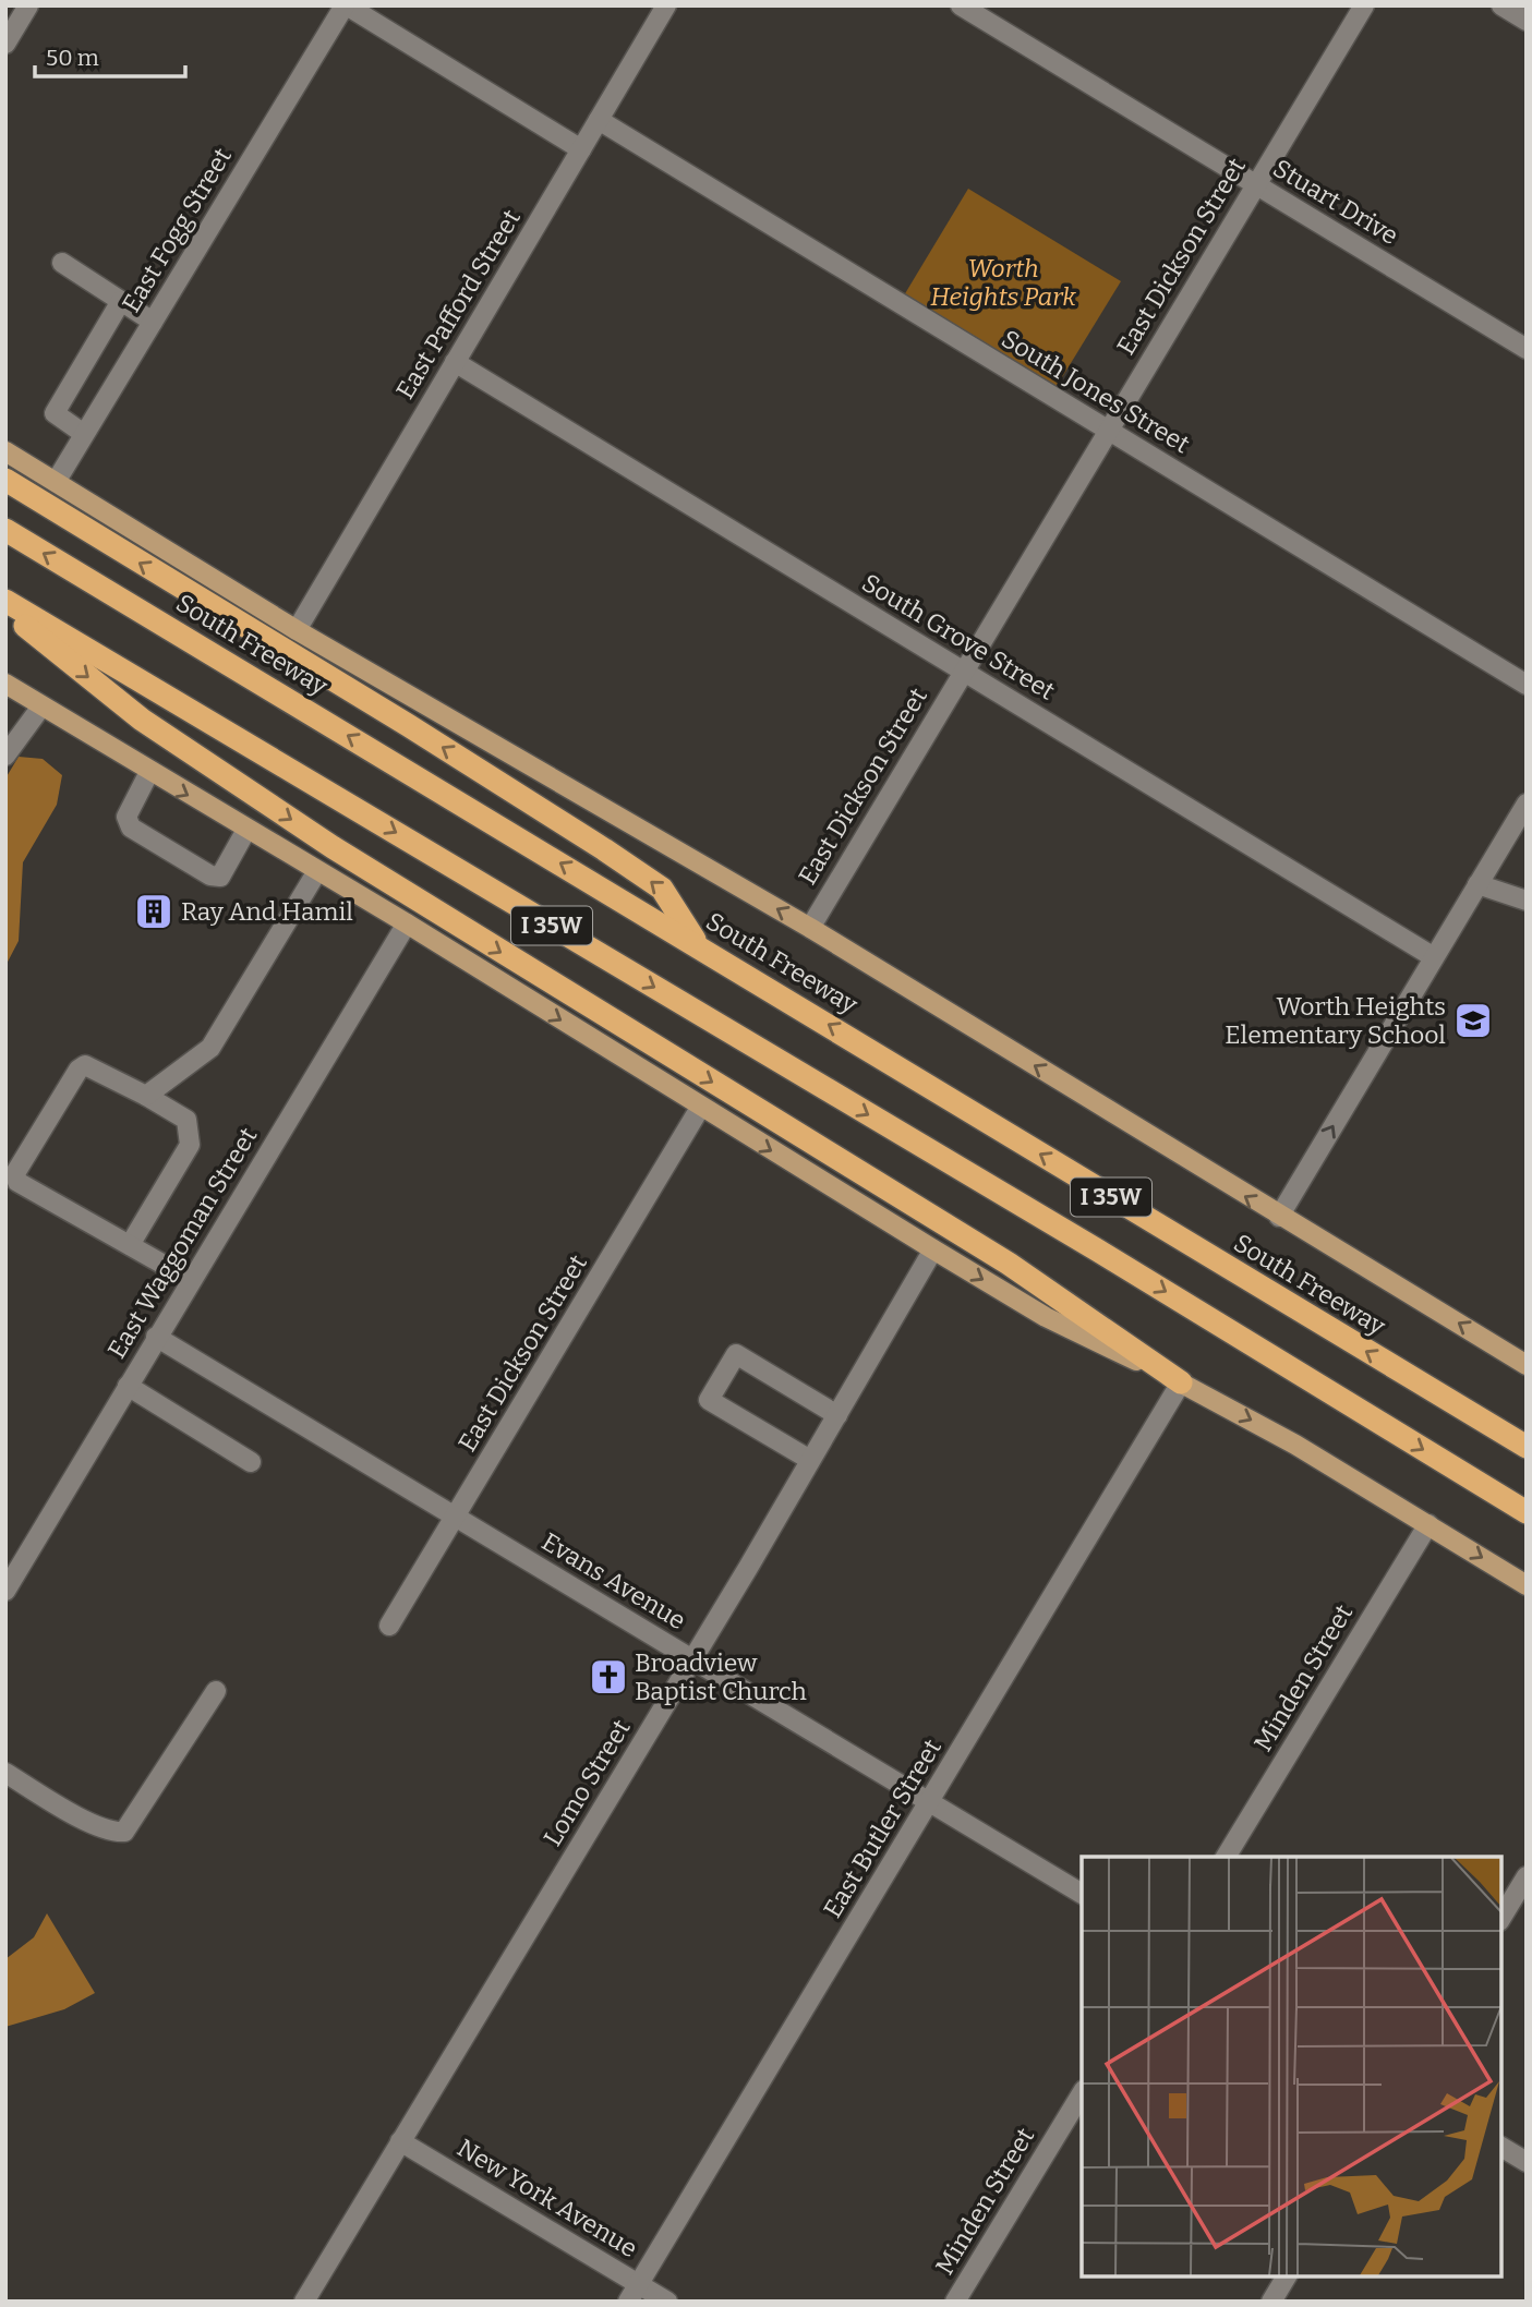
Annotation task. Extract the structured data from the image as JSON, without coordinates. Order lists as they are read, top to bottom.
{
  "streets": {
    "highway": ["South Freeway", "I 35W"],
    "street": [
      "Stuart Drive",
      "East Fogg Street",
      "East Dickson Street",
      "East Pafford Street",
      "South Jones Street",
      "South Grove Street",
      "East Waggoman Street",
      "Evans Avenue",
      "Minden Street",
      "Lomo Street",
      "East Butler Street",
      "New York Avenue"
    ]
  },
  "crossings": [
    ["Stuart Drive", "East Dickson Street"],
    ["East Fogg Street", "South Freeway"],
    ["East Dickson Street", "South Jones Street"],
    ["East Dickson Street", "South Grove Street"],
    ["East Dickson Street", "South Freeway"],
    ["East Dickson Street", "Evans Avenue"],
    ["East Pafford Street", "South Jones Street"],
    ["East Pafford Street", "South Grove Street"],
    ["East Pafford Street", "South Freeway"],
    ["East Waggoman Street", "Evans Avenue"],
    ["Evans Avenue", "Lomo Street"],
    ["Evans Avenue", "East Butler Street"],
    ["Lomo Street", "New York Avenue"],
    ["East Butler Street", "New York Avenue"]
  ],
  "parks": ["Worth Heights Park"],
  "places": {
    "building": ["Ray And Hamil"],
    "school or university": ["Worth Heights Elementary School"],
    "church": ["Broadview Baptist Church"]
  },
  "scale_bar": "50 m"
}
